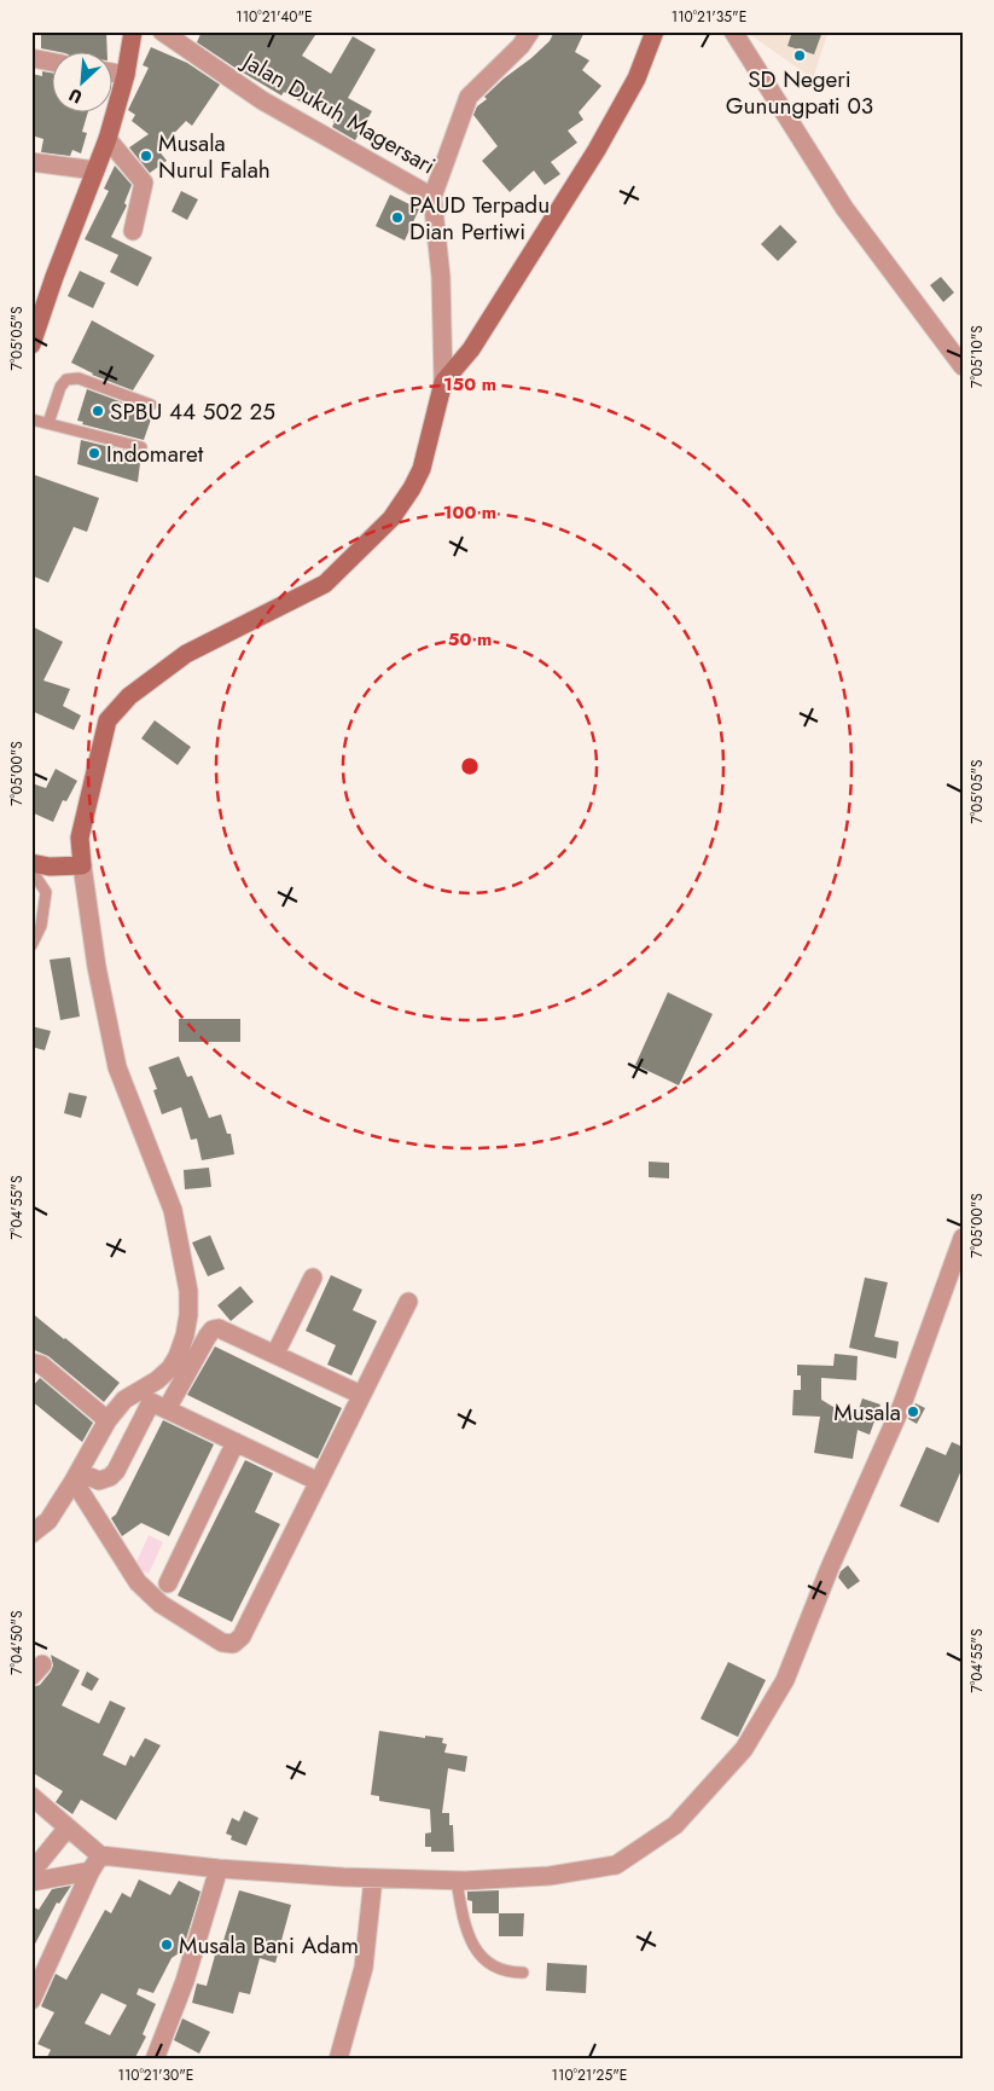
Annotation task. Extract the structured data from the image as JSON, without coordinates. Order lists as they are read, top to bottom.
{
  "streets": {
    "street": ["Jalan Dukuh Magersari"]
  },
  "places": [
    "SD Negeri Gunungpati 03",
    "Musala Nurul Falah",
    "PAUD Terpadu Dian Pertiwi",
    "SPBU 44 502 25",
    "Indomaret",
    "Musala",
    "Musala Bani Adam"
  ],
  "north": "bottom left",
  "coordinates": [
    "110°21'40\"E",
    "110°21'35\"E",
    "7°05'05\"S",
    "7°05'10\"S",
    "7°05'00\"S",
    "7°04'55\"S",
    "7°04'50\"S",
    "110°21'30\"E",
    "110°21'25\"E"
  ],
  "rings": ["150 m", "100 m", "50 m"]
}
